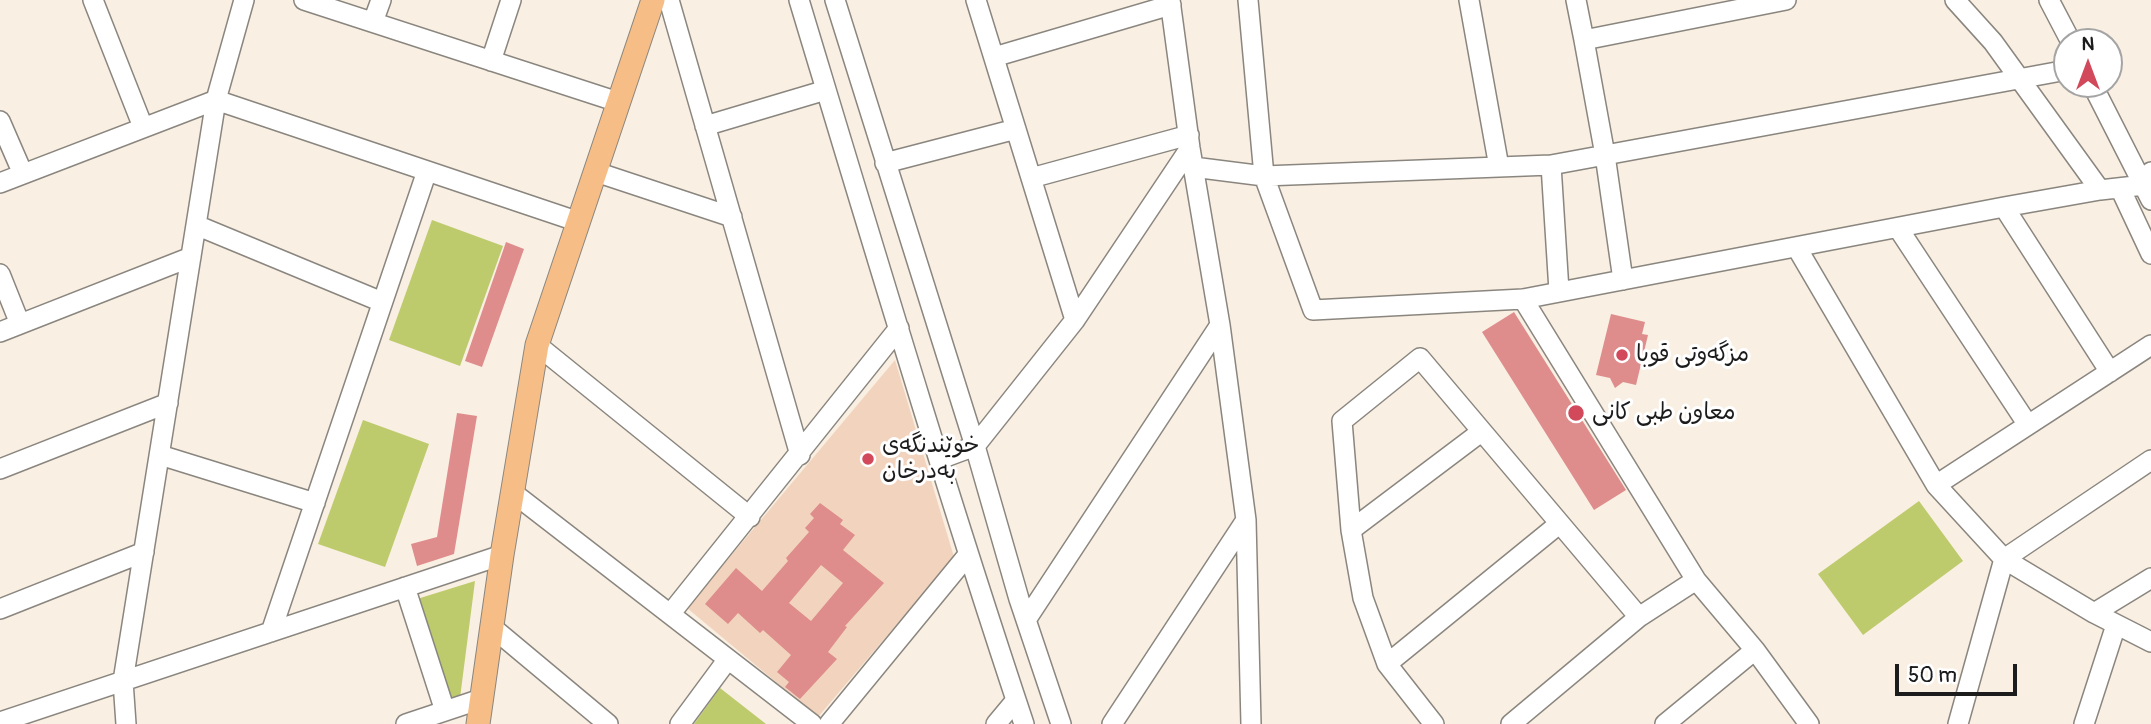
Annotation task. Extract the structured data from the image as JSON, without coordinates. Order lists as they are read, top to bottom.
{
  "places": ["مزگەوتی قوبا", "معاون طبی کانی", "خوێندنگەی بەدرخان"],
  "scale_bar": "50 m",
  "north": "top"
}
